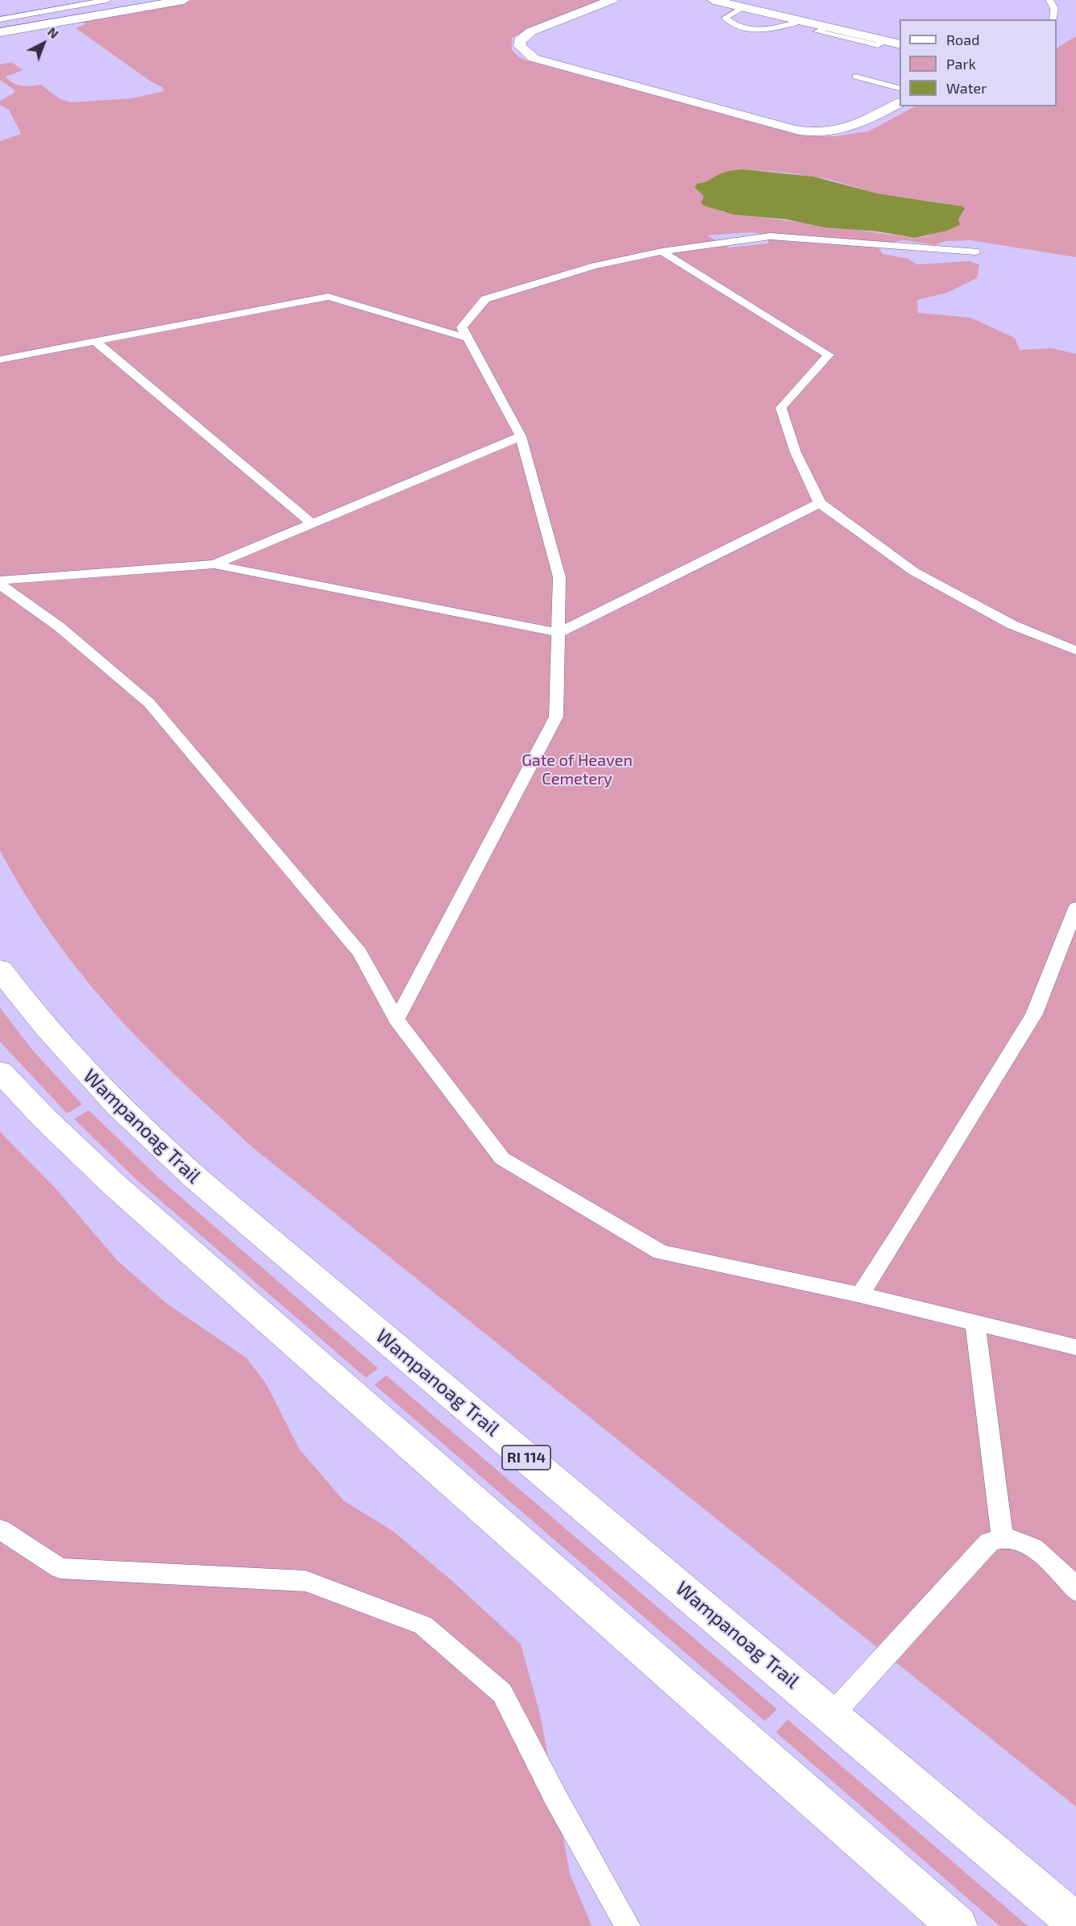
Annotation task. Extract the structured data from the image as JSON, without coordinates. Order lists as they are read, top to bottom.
{
  "streets": {
    "main road": ["Wampanoag Trail", "RI 114"]
  },
  "parks": ["Gate of Heaven Cemetery"],
  "legend": ["Road", "Park", "Water"],
  "north": "top right"
}
